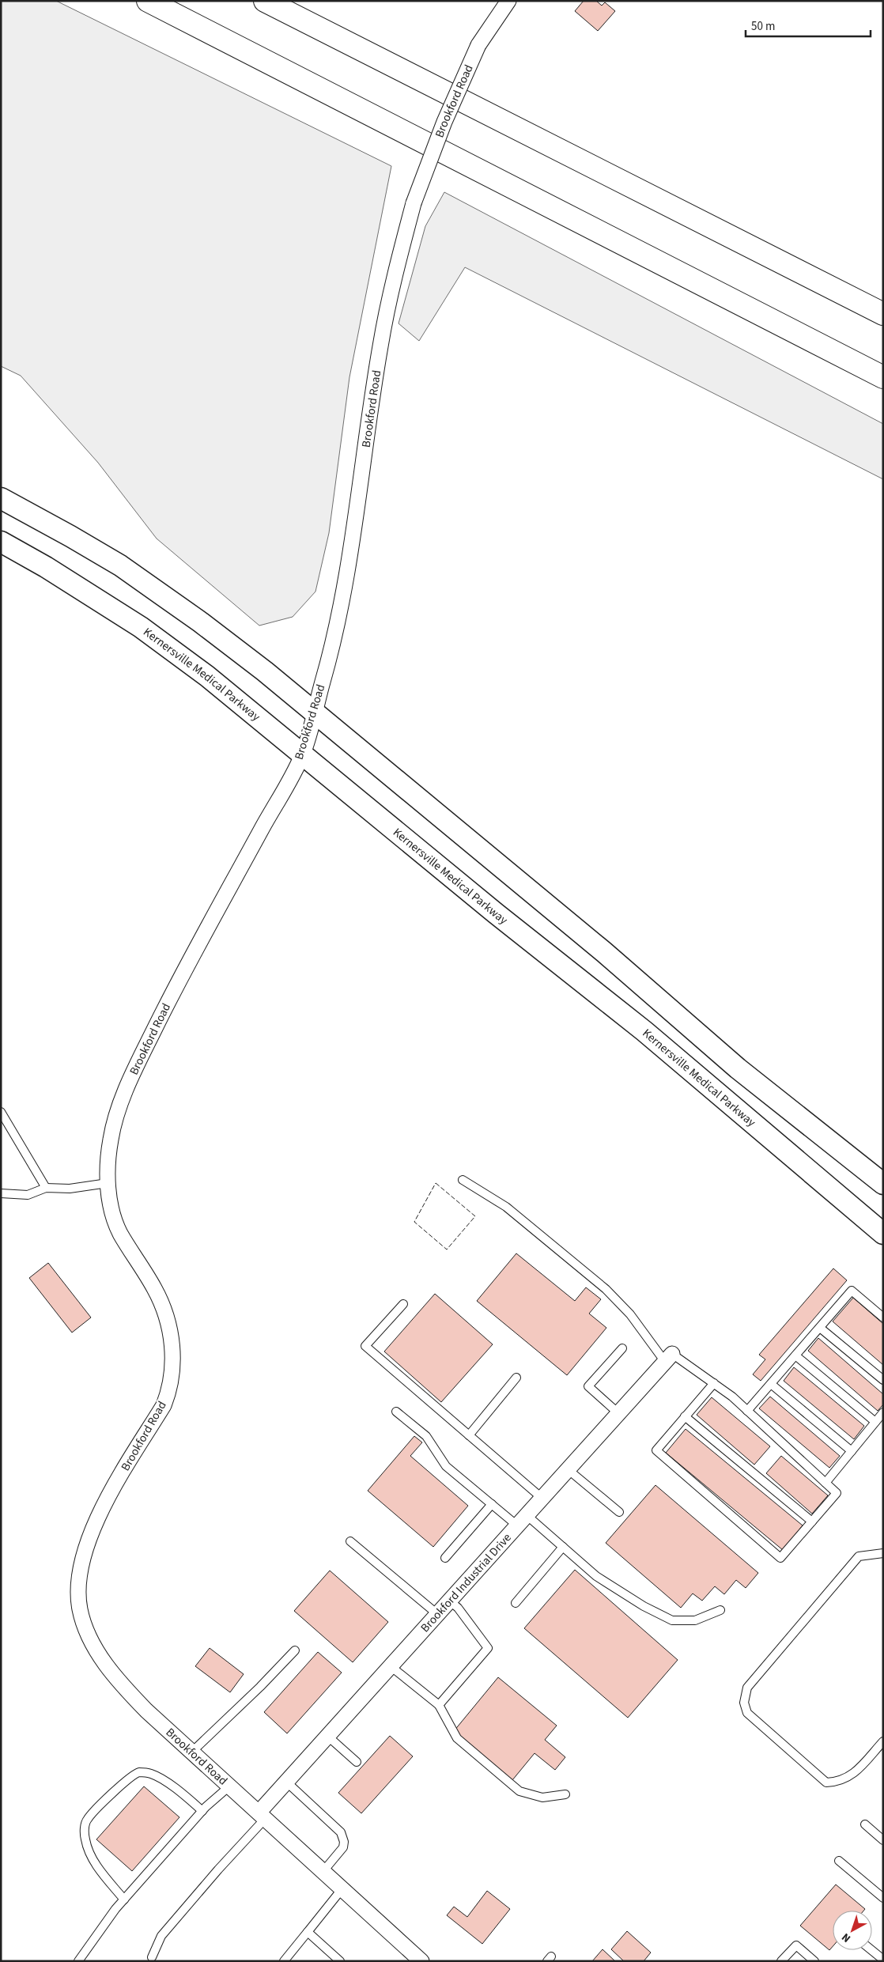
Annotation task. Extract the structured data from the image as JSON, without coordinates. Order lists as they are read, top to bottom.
{
  "streets": {
    "main road": ["Kernersville Medical Parkway"],
    "street": ["Brookford Road", "Brookford Industrial Drive"]
  },
  "crossings": [
    ["Brookford Road", "Kernersville Medical Parkway"],
    ["Brookford Road", "Brookford Industrial Drive"]
  ],
  "scale_bar": "50 m",
  "north": "bottom left"
}
